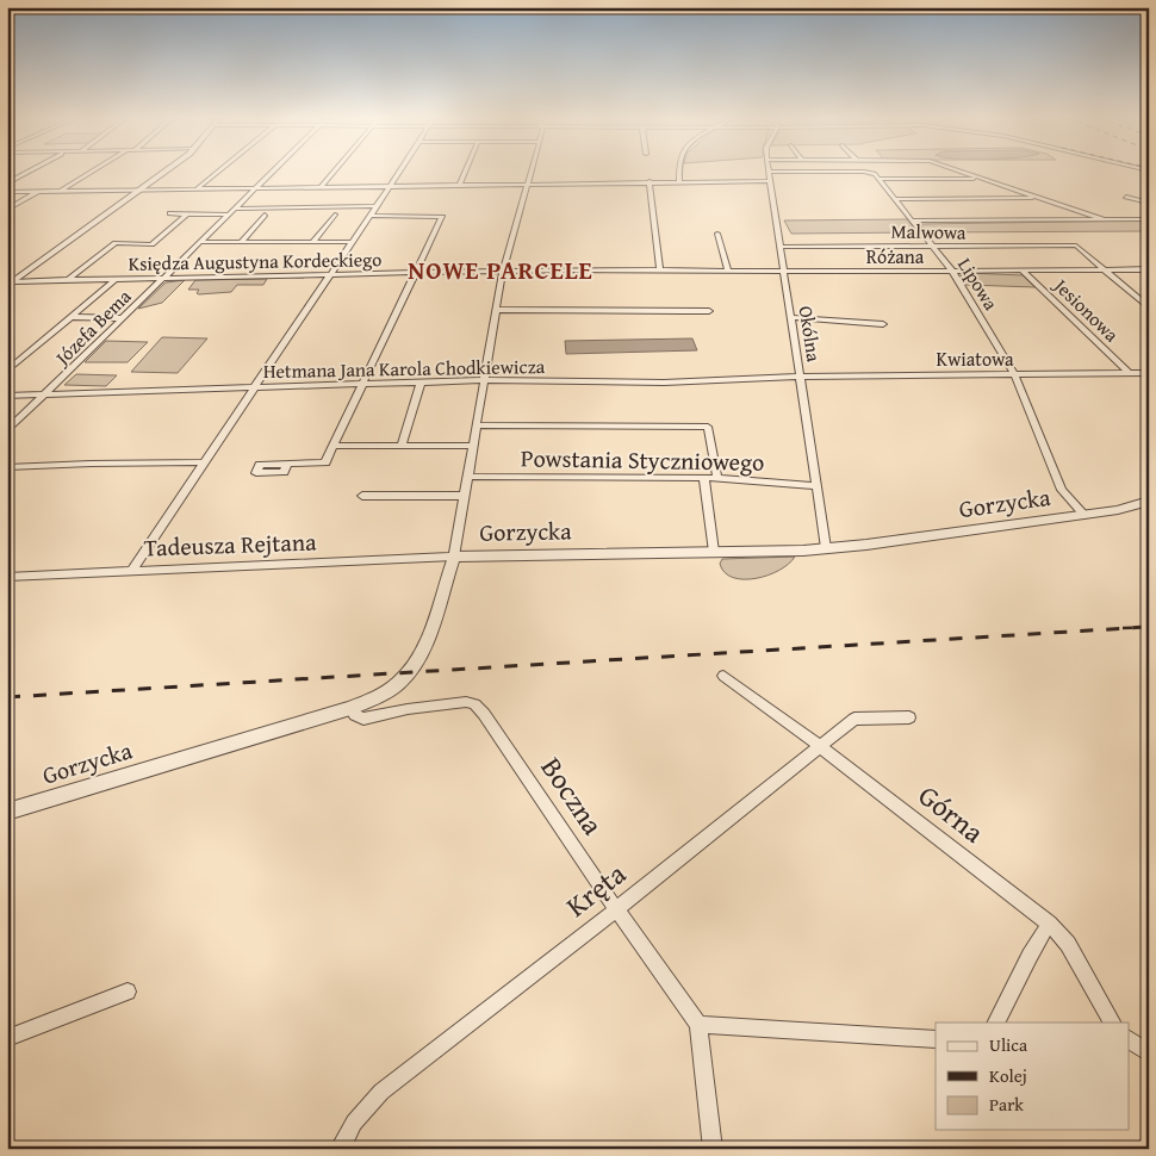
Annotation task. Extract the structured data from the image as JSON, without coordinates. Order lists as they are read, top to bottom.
{
  "streets": {
    "street": [
      "Malwowa",
      "Różana",
      "Księdza Augustyna Kordeckiego",
      "Lipowa",
      "Jesionowa",
      "Józefa Bema",
      "Okólna",
      "Kwiatowa",
      "Hetmana Jana Karola Chodkiewicza",
      "Powstania Styczniowego",
      "Gorzycka",
      "Tadeusza Rejtana",
      "Boczna",
      "Górna",
      "Kręta"
    ]
  },
  "crossings": [
    ["Malwowa", "Różana"],
    ["Malwowa", "Lipowa"],
    ["Malwowa", "Okólna"],
    ["Różana", "Księdza Augustyna Kordeckiego"],
    ["Różana", "Lipowa"],
    ["Różana", "Jesionowa"],
    ["Różana", "Okólna"],
    ["Księdza Augustyna Kordeckiego", "Józefa Bema"],
    ["Księdza Augustyna Kordeckiego", "Okólna"],
    ["Lipowa", "Kwiatowa"],
    ["Lipowa", "Gorzycka"],
    ["Jesionowa", "Kwiatowa"],
    ["Józefa Bema", "Hetmana Jana Karola Chodkiewicza"],
    ["Okólna", "Kwiatowa"],
    ["Okólna", "Hetmana Jana Karola Chodkiewicza"],
    ["Okólna", "Powstania Styczniowego"],
    ["Okólna", "Gorzycka"],
    ["Kwiatowa", "Hetmana Jana Karola Chodkiewicza"],
    ["Gorzycka", "Tadeusza Rejtana"],
    ["Gorzycka", "Boczna"],
    ["Boczna", "Kręta"],
    ["Górna", "Kręta"]
  ],
  "districts": ["NOWE PARCELE"],
  "legend": ["Ulica", "Kolej", "Park"]
}
